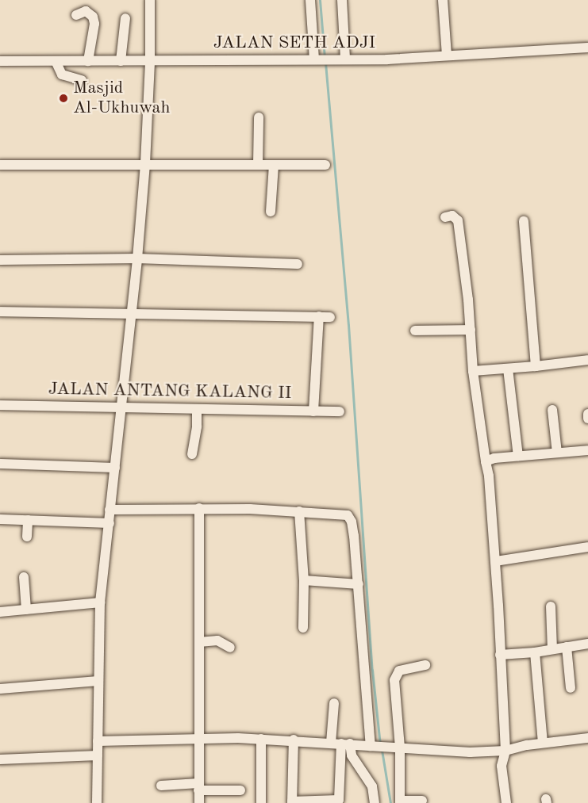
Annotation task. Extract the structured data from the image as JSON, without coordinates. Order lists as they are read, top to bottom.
{
  "streets": {
    "street": ["JALAN SETH ADJI", "JALAN ANTANG KALANG II"]
  },
  "places": ["Masjid Al-Ukhuwah"]
}
